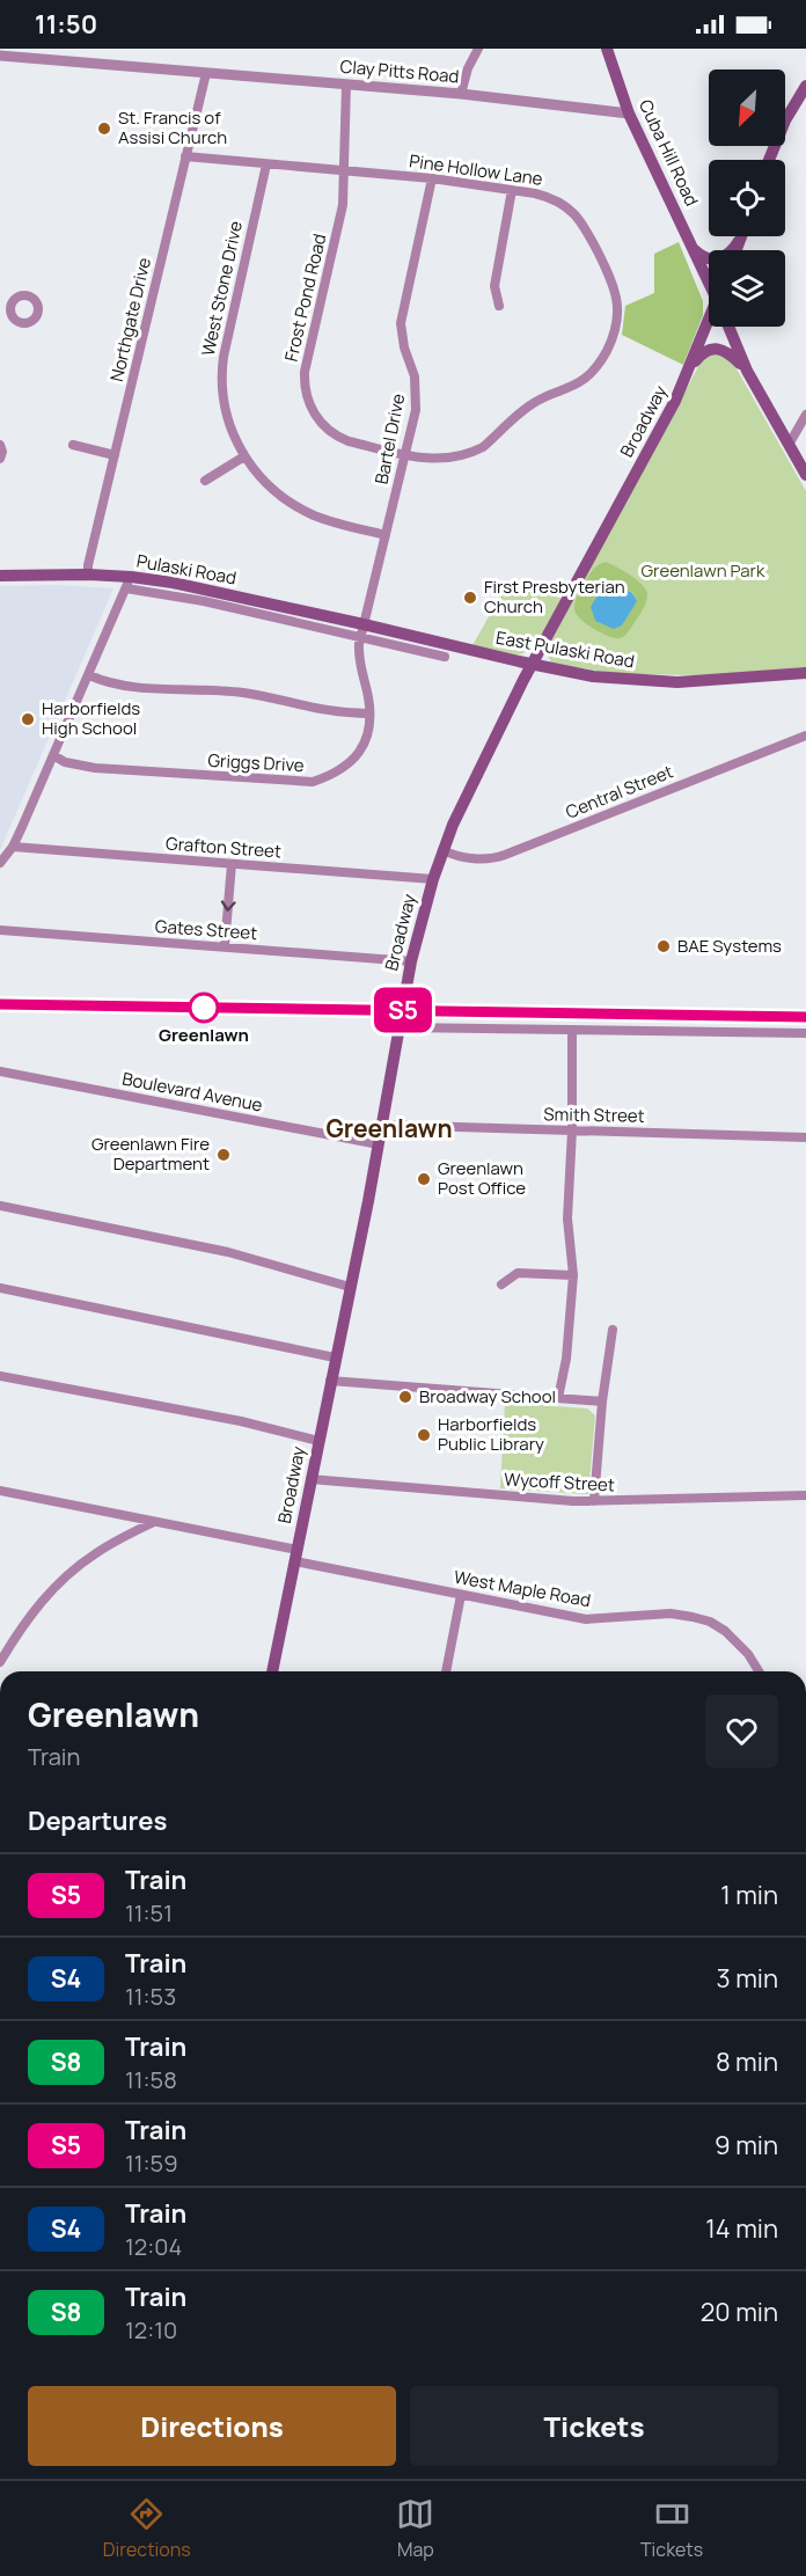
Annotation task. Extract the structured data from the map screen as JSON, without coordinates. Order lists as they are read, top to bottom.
{
  "streets": {
    "main road": [
      "Cuba Hill Road",
      "Broadway",
      "Pulaski Road",
      "East Pulaski Road"
    ],
    "street": [
      "Clay Pitts Road",
      "Pine Hollow Lane",
      "West Stone Drive",
      "Frost Pond Road",
      "Northgate Drive",
      "Bartel Drive",
      "Griggs Drive",
      "Central Street",
      "Grafton Street",
      "Gates Street",
      "Boulevard Avenue",
      "Smith Street",
      "Wycoff Street",
      "West Maple Road"
    ]
  },
  "crossings": [
    ["Clay Pitts Road", "Cuba Hill Road"],
    ["Clay Pitts Road", "Frost Pond Road"],
    ["Clay Pitts Road", "Northgate Drive"],
    ["Pine Hollow Lane", "West Stone Drive"],
    ["Pine Hollow Lane", "Frost Pond Road"],
    ["Pine Hollow Lane", "Northgate Drive"],
    ["Pine Hollow Lane", "Bartel Drive"],
    ["West Stone Drive", "Bartel Drive"],
    ["Frost Pond Road", "Bartel Drive"],
    ["Northgate Drive", "Pulaski Road"],
    ["Broadway", "East Pulaski Road"],
    ["Broadway", "Central Street"],
    ["Broadway", "Grafton Street"],
    ["Broadway", "Gates Street"],
    ["Broadway", "Boulevard Avenue"],
    ["Broadway", "Smith Street"],
    ["Broadway", "Wycoff Street"],
    ["Broadway", "West Maple Road"],
    ["Bartel Drive", "Pulaski Road"],
    ["Bartel Drive", "East Pulaski Road"],
    ["Bartel Drive", "Griggs Drive"],
    ["Pulaski Road", "East Pulaski Road"],
    ["Pulaski Road", "Griggs Drive"],
    ["East Pulaski Road", "Griggs Drive"]
  ],
  "districts": ["Greenlawn"],
  "parks": ["Greenlawn Park"],
  "places": [
    "St. Francis of Assisi Church",
    "First Presbyterian Church",
    "Harborfields High School",
    "BAE Systems",
    "Greenlawn",
    "Greenlawn Fire Department",
    "Greenlawn Post Office",
    "Broadway School",
    "Harborfields Public Library"
  ],
  "north": "bottom left",
  "page": {
    "status": "11:50",
    "on_map": "S5",
    "heading": [
      ["Greenlawn", "Train"],
      "Departures"
    ],
    "list": [
      {
        "mark": "S5",
        "name": "Train",
        "note": "11:51",
        "value": "1 min"
      },
      {
        "mark": "S4",
        "name": "Train",
        "note": "11:53",
        "value": "3 min"
      },
      {
        "mark": "S8",
        "name": "Train",
        "note": "11:58",
        "value": "8 min"
      },
      {
        "mark": "S5",
        "name": "Train",
        "note": "11:59",
        "value": "9 min"
      },
      {
        "mark": "S4",
        "name": "Train",
        "note": "12:04",
        "value": "14 min"
      },
      {
        "mark": "S8",
        "name": "Train",
        "note": "12:10",
        "value": "20 min"
      }
    ],
    "buttons": ["Directions", "Tickets"],
    "tabs": ["Directions", "Map", "Tickets"]
  }
}
